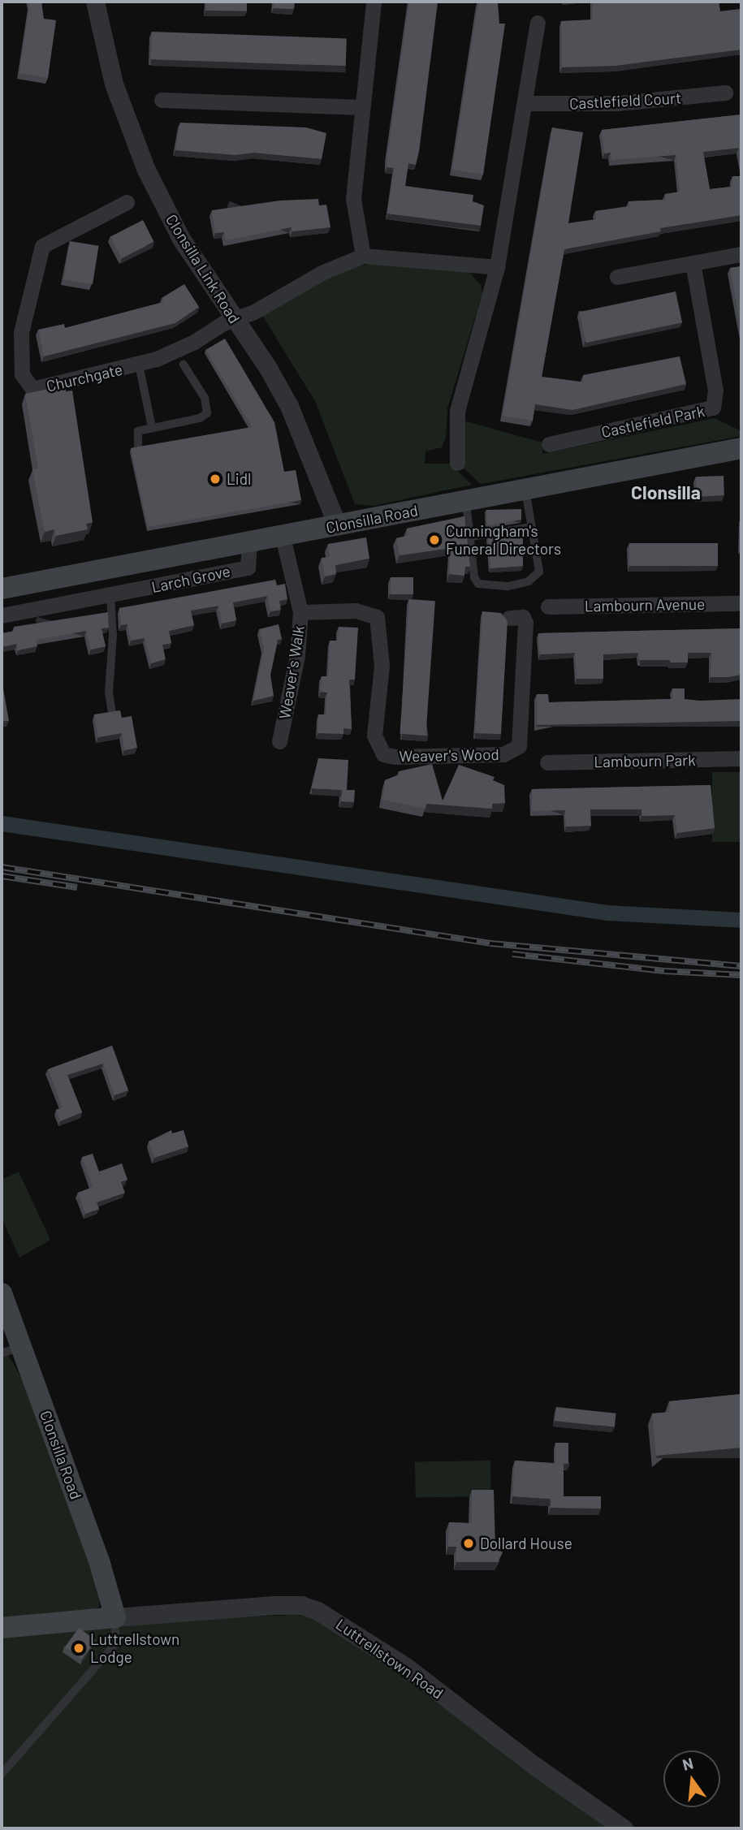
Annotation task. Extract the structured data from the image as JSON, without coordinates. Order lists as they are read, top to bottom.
{
  "streets": {
    "main road": ["Clonsilla Road"],
    "street": [
      "Castlefield Court",
      "Clonsilla Link Road",
      "Churchgate",
      "Castlefield Park",
      "Larch Grove",
      "Lambourn Avenue",
      "Weaver's Walk",
      "Weaver's Wood",
      "Lambourn Park",
      "Luttrellstown Road"
    ]
  },
  "crossings": [
    ["Clonsilla Link Road", "Churchgate"],
    ["Clonsilla Link Road", "Clonsilla Road"],
    ["Clonsilla Road", "Larch Grove"],
    ["Clonsilla Road", "Weaver's Walk"],
    ["Clonsilla Road", "Luttrellstown Road"],
    ["Weaver's Walk", "Weaver's Wood"]
  ],
  "districts": ["Clonsilla"],
  "places": [
    "Lidl",
    "Cunningham's Funeral Directors",
    "Dollard House",
    "Luttrellstown Lodge"
  ],
  "north": "top"
}
